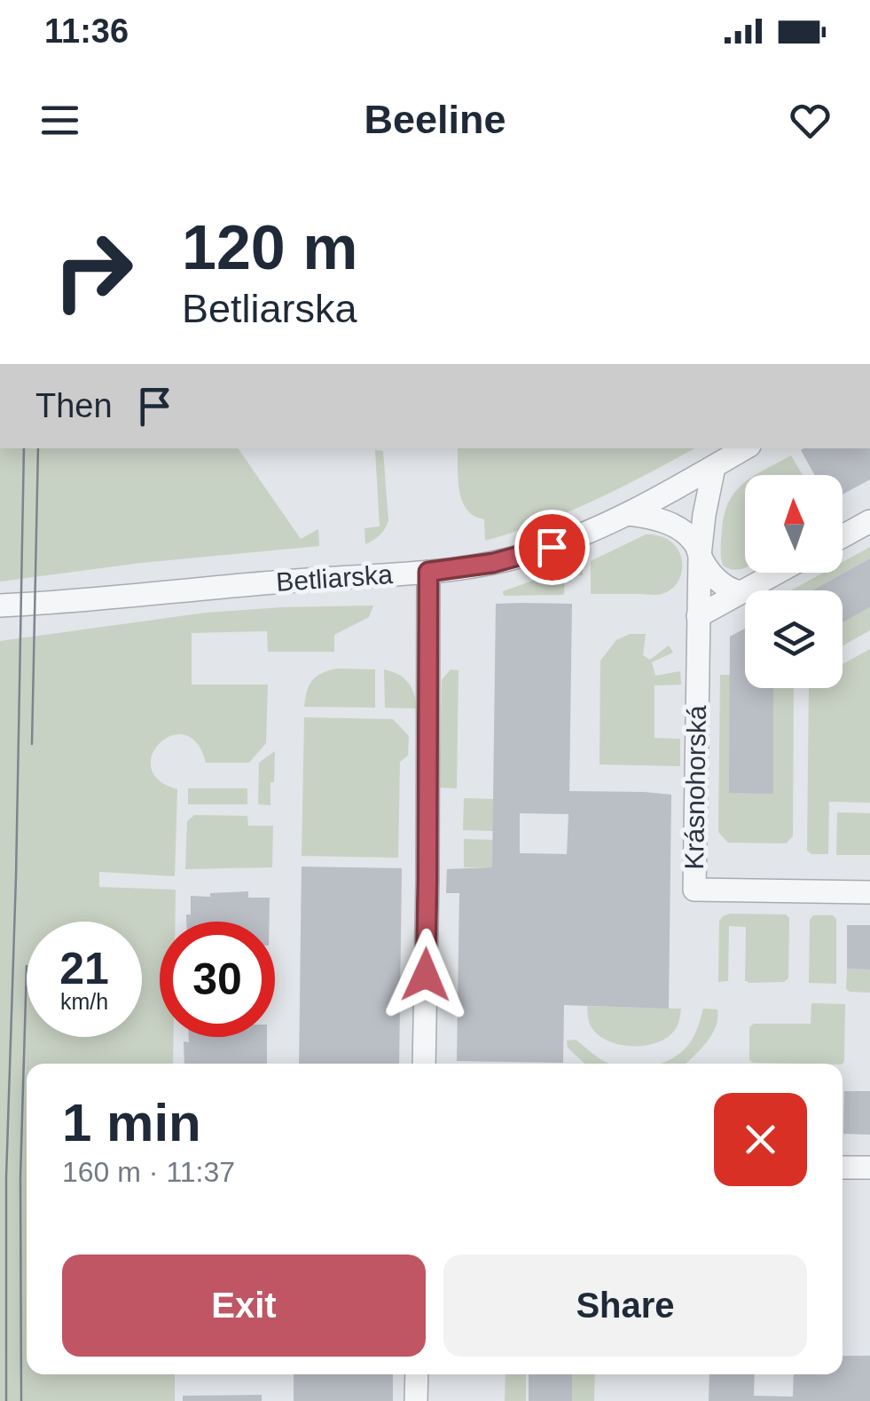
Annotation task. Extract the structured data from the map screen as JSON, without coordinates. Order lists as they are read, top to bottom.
{
  "streets": {
    "street": ["Betliarska", "Krásnohorská"]
  },
  "crossings": [
    ["Betliarska", "Krásnohorská"]
  ],
  "north": "top",
  "page": {
    "status": "11:36",
    "header": "Beeline",
    "turn": ["120 m", "Betliarska"],
    "then": "Then",
    "speed": "21 km/h",
    "limit": "30",
    "heading": ["1 min", "160 m · 11:37"],
    "buttons": ["Exit", "Share"]
  }
}
